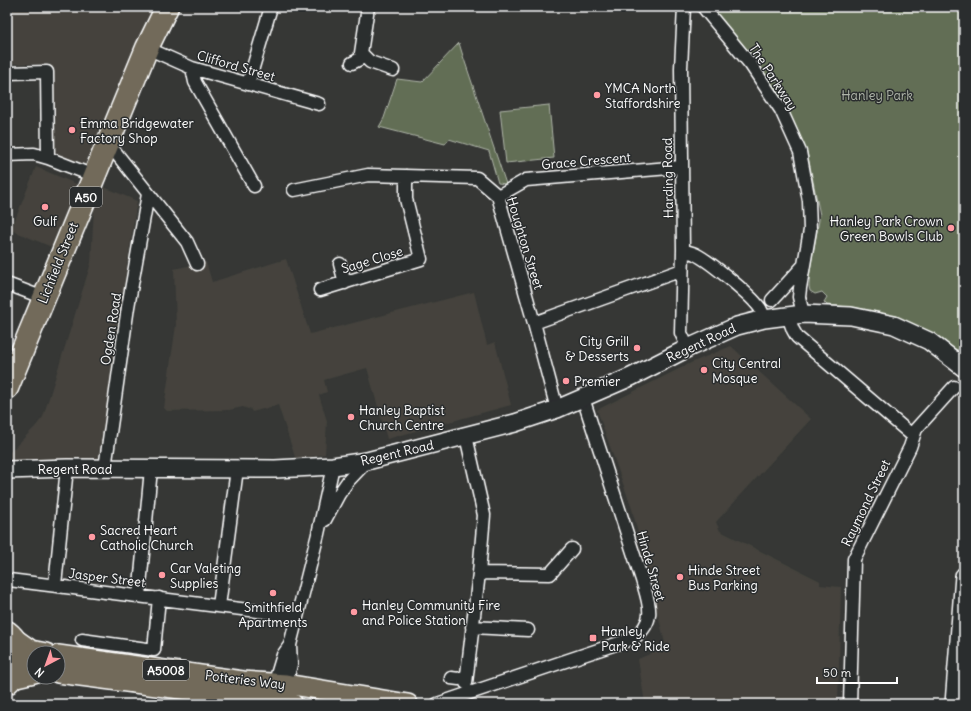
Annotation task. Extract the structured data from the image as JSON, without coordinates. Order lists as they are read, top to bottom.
{
  "streets": {
    "highway": ["A50", "Lichfield Street"],
    "main road": ["A5008", "Potteries Way"],
    "street": [
      "Clifford Street",
      "The Parkway",
      "Grace Crescent",
      "Harding Road",
      "Houghton Street",
      "Sage Close",
      "Ogden Road",
      "Regent Road",
      "Raymond Street",
      "Hinde Street",
      "Jasper Street"
    ]
  },
  "crossings": [
    ["Clifford Street", "Lichfield Street"],
    ["The Parkway", "Regent Road"],
    ["The Parkway", "Raymond Street"],
    ["Grace Crescent", "Harding Road"],
    ["Grace Crescent", "Houghton Street"],
    ["Harding Road", "Regent Road"],
    ["Houghton Street", "Sage Close"],
    ["Houghton Street", "Regent Road"],
    ["Ogden Road", "Regent Road"],
    ["Regent Road", "Hinde Street"]
  ],
  "parks": ["Hanley Park"],
  "places": {
    "other": [
      "YMCA North Staffordshire",
      "Emma Bridgewater Factory Shop",
      "Gulf",
      "Hanley Park Crown Green Bowls Club",
      "City Grill & Desserts",
      "City Central Mosque",
      "Premier",
      "Hanley Baptist Church Centre",
      "Sacred Heart Catholic Church",
      "Car Valeting Supplies",
      "Hinde Street Bus Parking",
      "Smithfield Apartments",
      "Hanley Community Fire and Police Station"
    ],
    "transit": ["Hanley, Park & Ride"]
  },
  "scale_bar": "50 m",
  "north": "bottom left"
}
